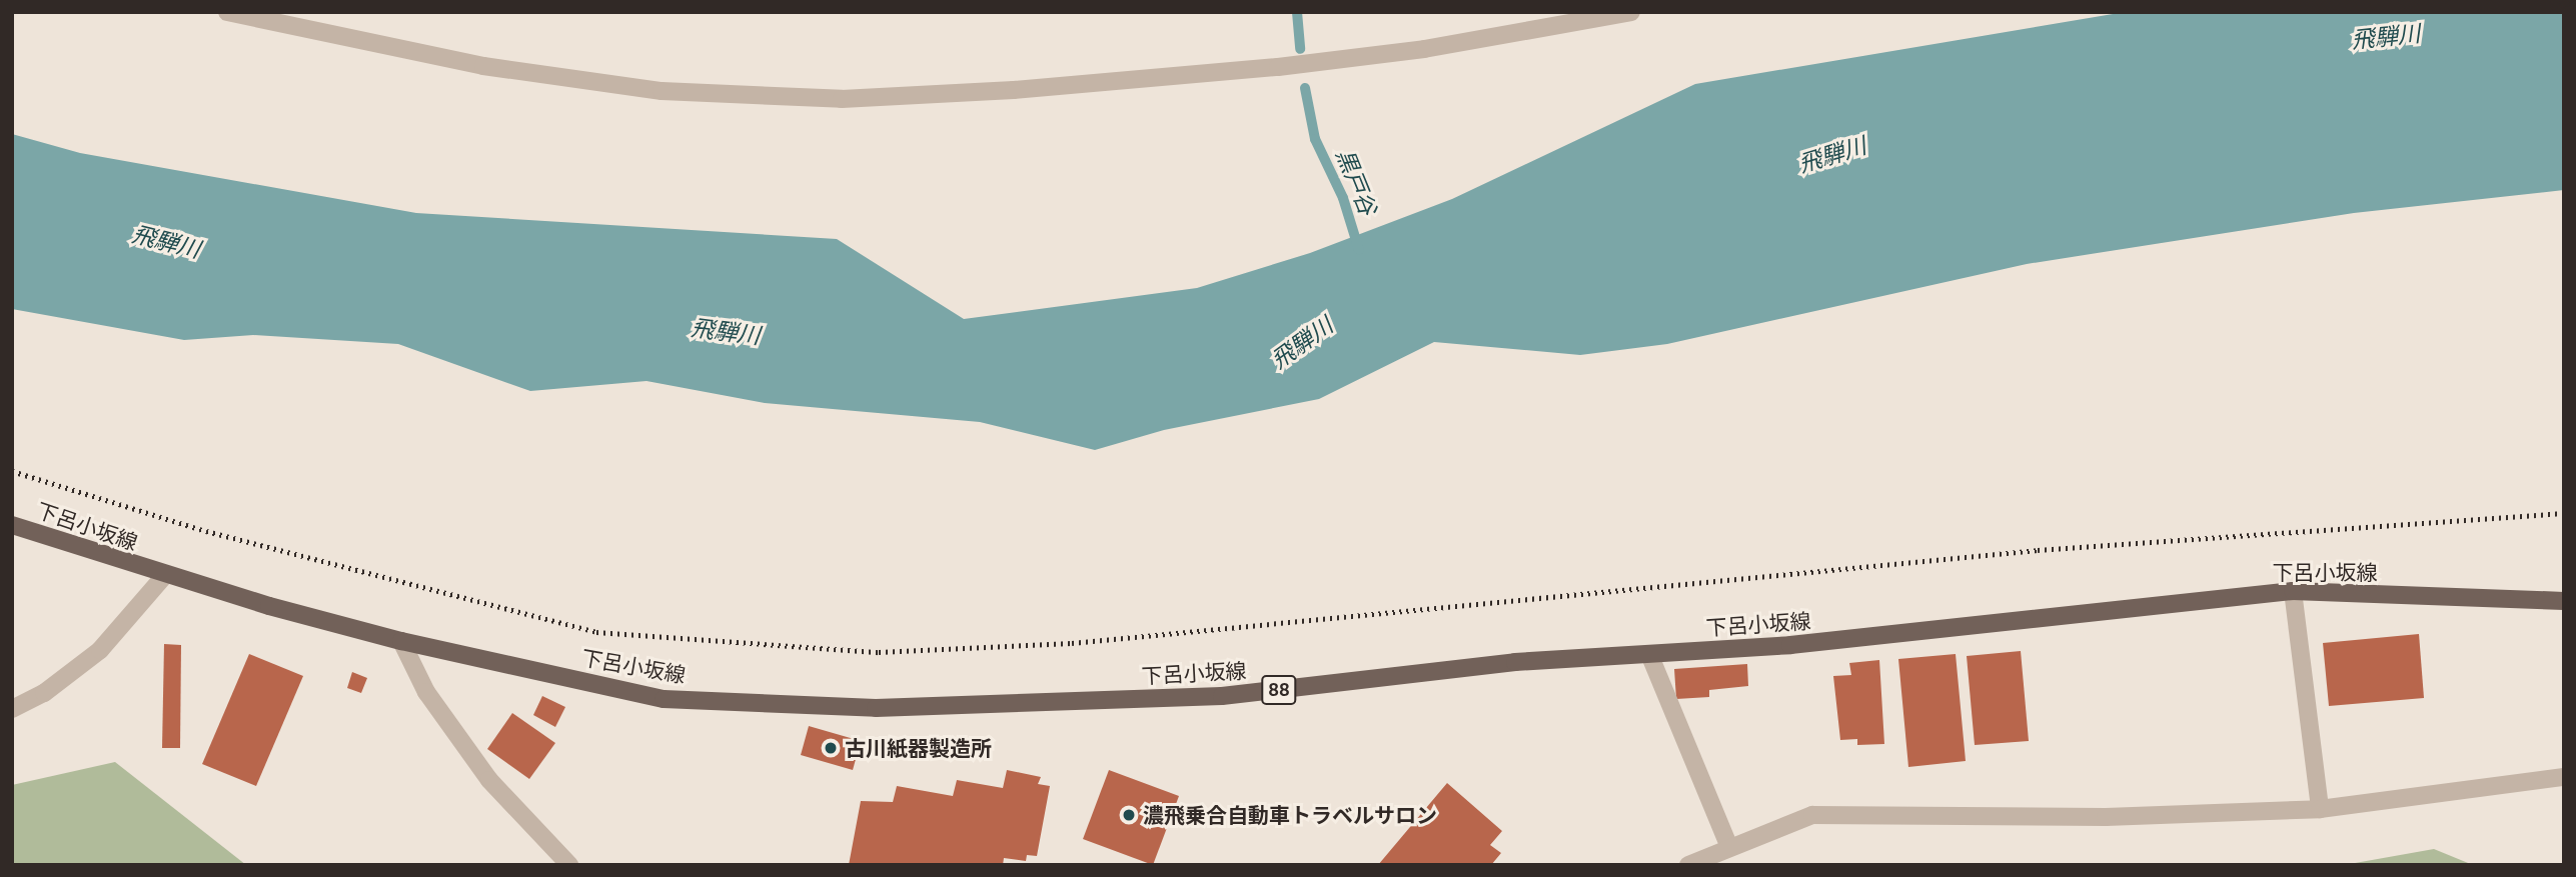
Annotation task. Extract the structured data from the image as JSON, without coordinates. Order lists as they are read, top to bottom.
{
  "streets": {
    "main road": ["下呂小坂線", "88"]
  },
  "water": ["飛騨川", "黒戸谷"],
  "places": ["古川紙器製造所", "濃飛乗合自動車トラベルサロン"]
}
